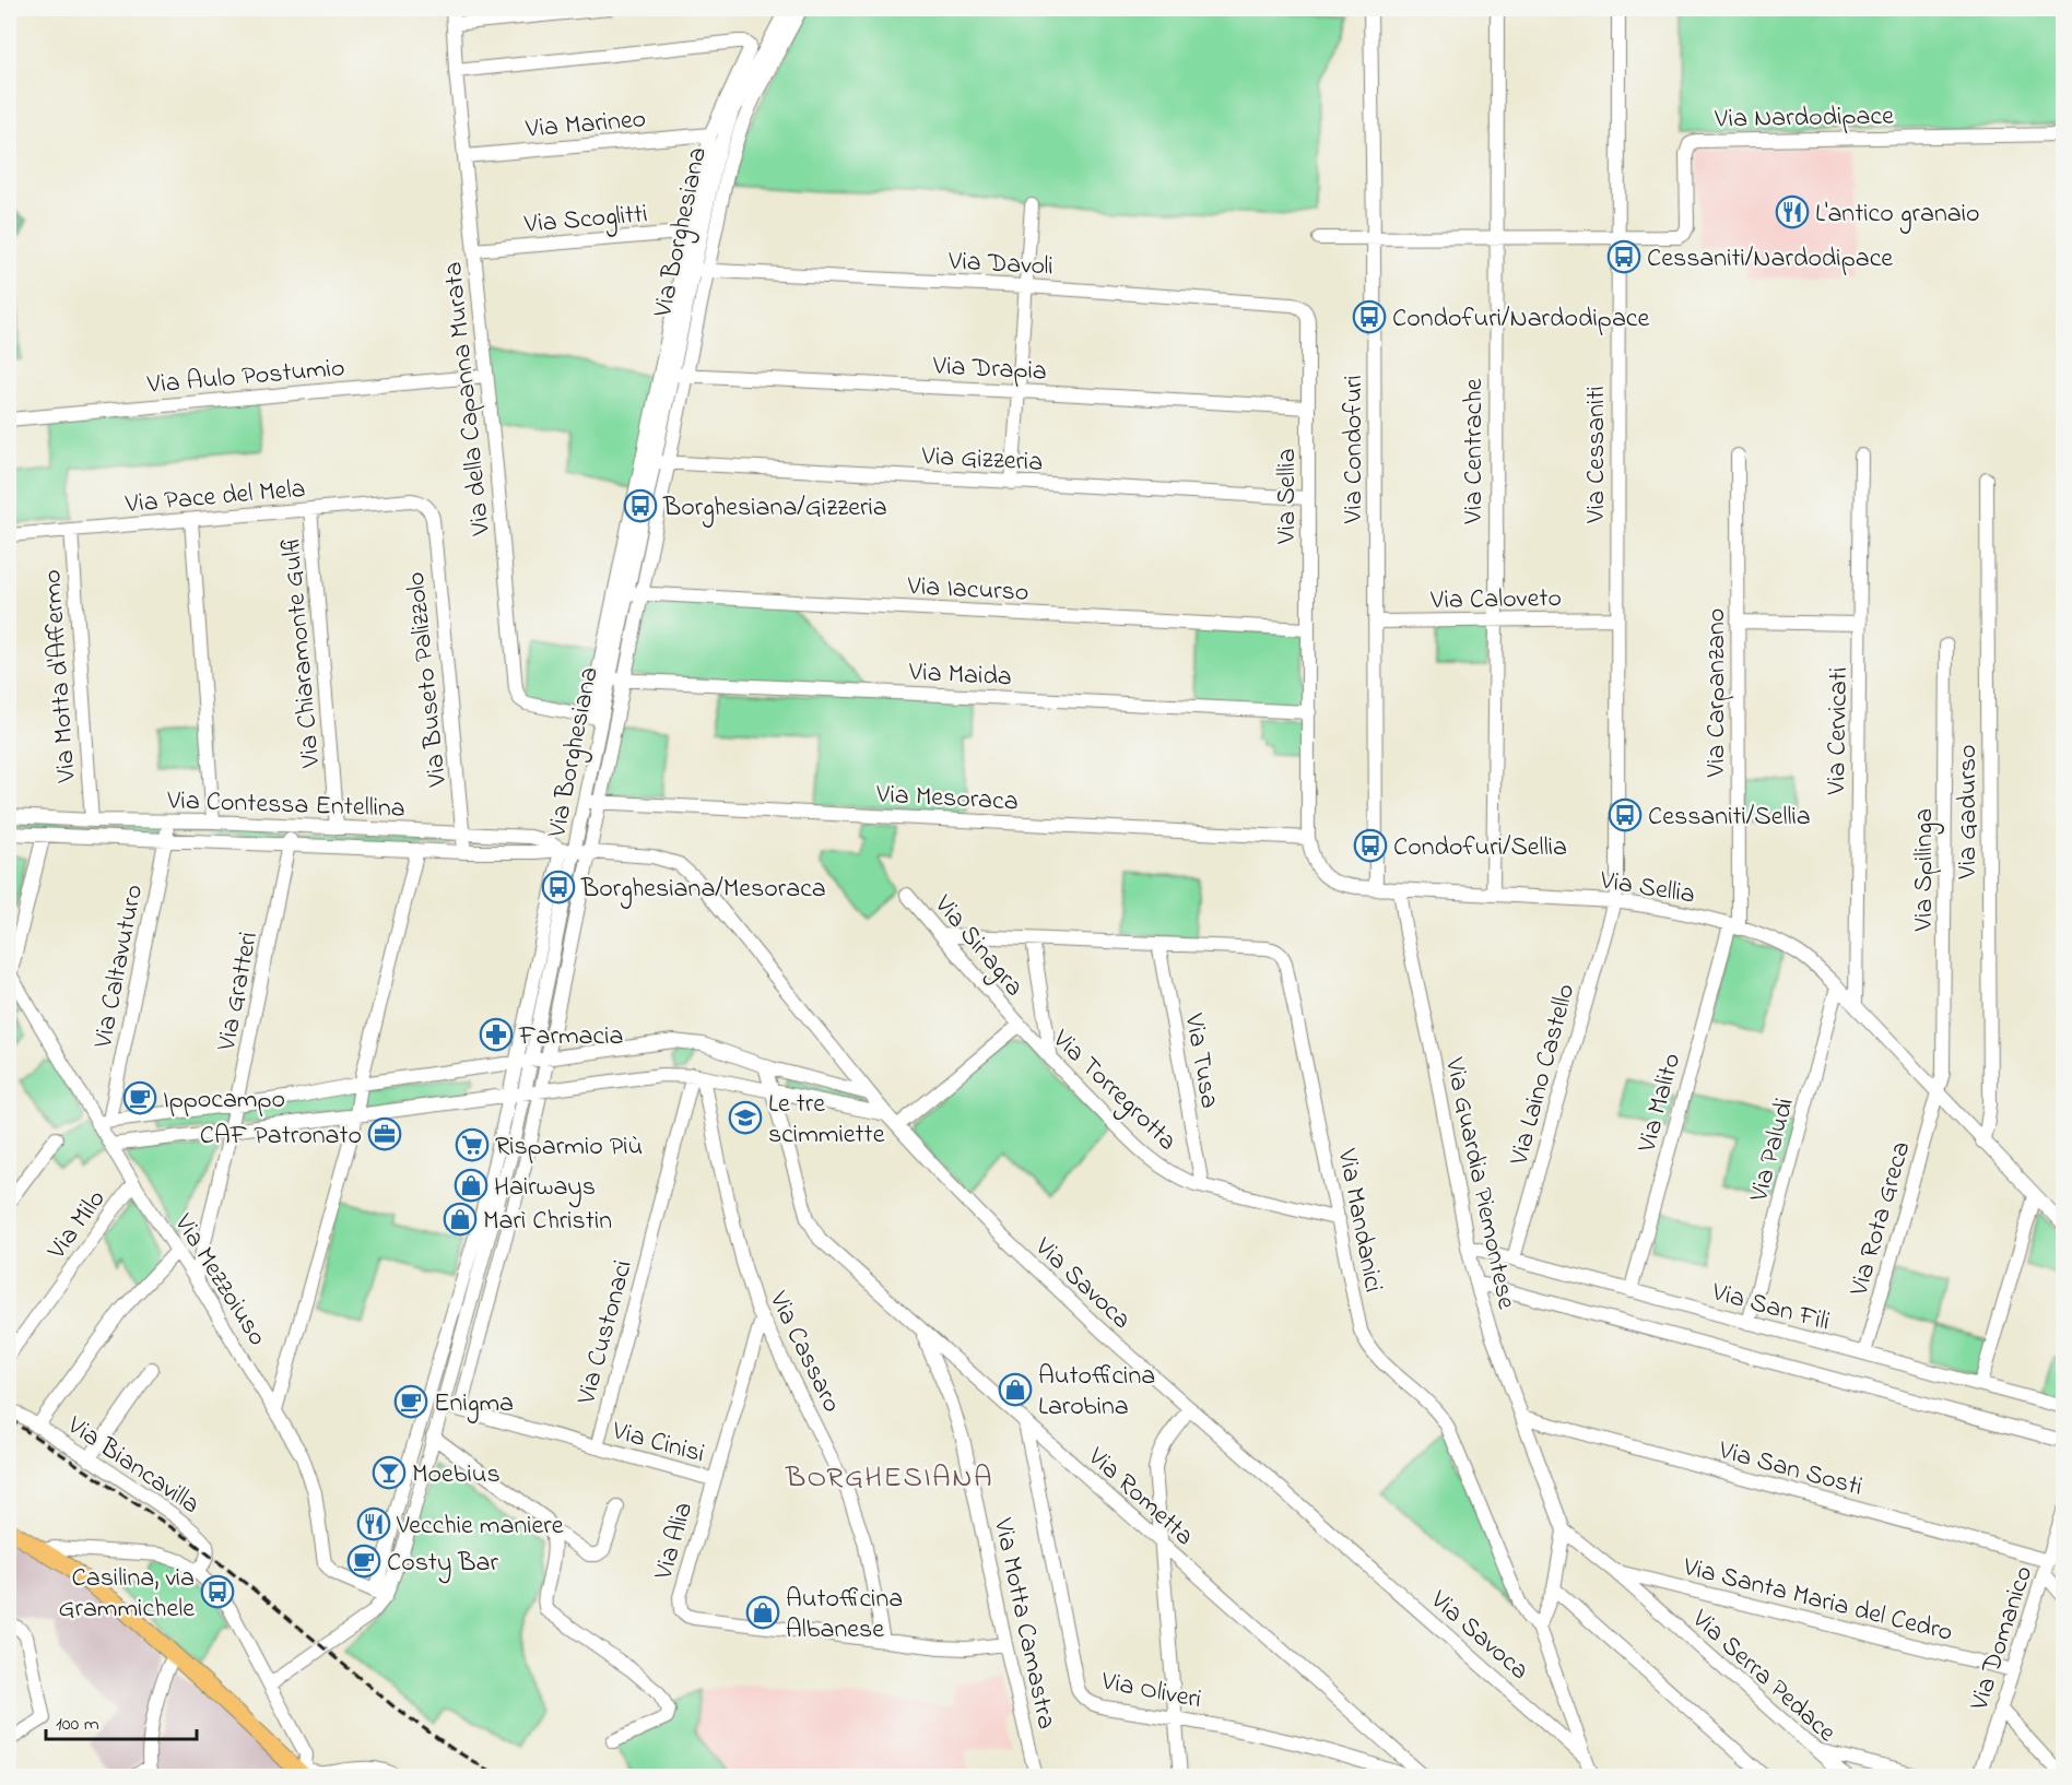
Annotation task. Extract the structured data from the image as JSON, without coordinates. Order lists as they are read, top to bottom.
{
  "streets": {
    "street": [
      "Via Nardodipace",
      "Via Marineo",
      "Via Scoglitti",
      "Via Borghesiana",
      "Via Davoli",
      "Via Drapia",
      "Via Aulo Postumio",
      "Via della Capanna Murata",
      "Via Condofuri",
      "Via Centrache",
      "Via Cessaniti",
      "Via Gizzeria",
      "Via Pace del Mela",
      "Via Sellia",
      "Via Iacurso",
      "Via Caloveto",
      "Via Chiaramonte Gulfi",
      "Via Maida",
      "Via Motta d'Affermo",
      "Via Buseto Palizzolo",
      "Via Carpanzano",
      "Via Cervicati",
      "Via Mesoraca",
      "Via Contessa Entellina",
      "Via Gadurso",
      "Via Spilinga",
      "Via Sinagra",
      "Via Caltavuturo",
      "Via Gratteri",
      "Via Tusa",
      "Via Laino Castello",
      "Via Torregrotta",
      "Via Malito",
      "Via Paludi",
      "Via Guardia Piemontese",
      "Via Rota Greca",
      "Via Mandanici",
      "Via Milo",
      "Via Mezzoiuso",
      "Via Savoca",
      "Via San Fili",
      "Via Custonaci",
      "Via Cassaro",
      "Via Cinisi",
      "Via Biancavilla",
      "Via San Sosti",
      "Via Rometta",
      "Via Alia",
      "Via Santa Maria del Cedro",
      "Via Motta Camastra",
      "Via Domanico",
      "Via Serra Pedace",
      "Via Oliveri"
    ]
  },
  "crossings": [
    ["Via Nardodipace", "Via Condofuri"],
    ["Via Nardodipace", "Via Centrache"],
    ["Via Nardodipace", "Via Cessaniti"],
    ["Via Marineo", "Via Borghesiana"],
    ["Via Marineo", "Via della Capanna Murata"],
    ["Via Scoglitti", "Via Borghesiana"],
    ["Via Scoglitti", "Via della Capanna Murata"],
    ["Via Borghesiana", "Via Davoli"],
    ["Via Borghesiana", "Via Drapia"],
    ["Via Borghesiana", "Via della Capanna Murata"],
    ["Via Borghesiana", "Via Gizzeria"],
    ["Via Borghesiana", "Via Iacurso"],
    ["Via Borghesiana", "Via Maida"],
    ["Via Borghesiana", "Via Mesoraca"],
    ["Via Borghesiana", "Via Contessa Entellina"],
    ["Via Borghesiana", "Via Mezzoiuso"],
    ["Via Borghesiana", "Via Savoca"],
    ["Via Borghesiana", "Via Cinisi"],
    ["Via Davoli", "Via Sellia"],
    ["Via Drapia", "Via Sellia"],
    ["Via Aulo Postumio", "Via della Capanna Murata"],
    ["Via Condofuri", "Via Sellia"],
    ["Via Condofuri", "Via Caloveto"],
    ["Via Centrache", "Via Sellia"],
    ["Via Centrache", "Via Caloveto"],
    ["Via Cessaniti", "Via Sellia"],
    ["Via Cessaniti", "Via Caloveto"],
    ["Via Cessaniti", "Via Laino Castello"],
    ["Via Gizzeria", "Via Sellia"],
    ["Via Pace del Mela", "Via Chiaramonte Gulfi"],
    ["Via Pace del Mela", "Via Motta d'Affermo"],
    ["Via Pace del Mela", "Via Buseto Palizzolo"],
    ["Via Sellia", "Via Iacurso"],
    ["Via Sellia", "Via Maida"],
    ["Via Sellia", "Via Carpanzano"],
    ["Via Sellia", "Via Cervicati"],
    ["Via Sellia", "Via Mesoraca"],
    ["Via Sellia", "Via Gadurso"],
    ["Via Sellia", "Via Spilinga"],
    ["Via Sellia", "Via Laino Castello"],
    ["Via Sellia", "Via Malito"],
    ["Via Sellia", "Via Paludi"],
    ["Via Sellia", "Via Guardia Piemontese"],
    ["Via Sellia", "Via Rota Greca"],
    ["Via Chiaramonte Gulfi", "Via Contessa Entellina"],
    ["Via Motta d'Affermo", "Via Contessa Entellina"],
    ["Via Buseto Palizzolo", "Via Contessa Entellina"],
    ["Via Carpanzano", "Via Malito"],
    ["Via Contessa Entellina", "Via Caltavuturo"],
    ["Via Contessa Entellina", "Via Gratteri"],
    ["Via Contessa Entellina", "Via Savoca"],
    ["Via Spilinga", "Via Rota Greca"],
    ["Via Sinagra", "Via Torregrotta"],
    ["Via Sinagra", "Via Mandanici"],
    ["Via Caltavuturo", "Via Mezzoiuso"],
    ["Via Gratteri", "Via Mezzoiuso"],
    ["Via Tusa", "Via Torregrotta"],
    ["Via Tusa", "Via Mandanici"],
    ["Via Laino Castello", "Via San Fili"],
    ["Via Torregrotta", "Via Mandanici"],
    ["Via Torregrotta", "Via Savoca"],
    ["Via Malito", "Via San Fili"],
    ["Via Paludi", "Via San Fili"],
    ["Via Guardia Piemontese", "Via Mandanici"],
    ["Via Guardia Piemontese", "Via San Fili"],
    ["Via Guardia Piemontese", "Via San Sosti"],
    ["Via Guardia Piemontese", "Via Serra Pedace"],
    ["Via Rota Greca", "Via San Fili"],
    ["Via Mandanici", "Via Savoca"],
    ["Via Milo", "Via Mezzoiuso"],
    ["Via Custonaci", "Via Cassaro"],
    ["Via Custonaci", "Via Cinisi"],
    ["Via Cassaro", "Via Alia"],
    ["Via Cinisi", "Via Alia"],
    ["Via San Sosti", "Via Domanico"],
    ["Via Rometta", "Via Motta Camastra"],
    ["Via Rometta", "Via Oliveri"],
    ["Via Alia", "Via Motta Camastra"],
    ["Via Santa Maria del Cedro", "Via Domanico"],
    ["Via Santa Maria del Cedro", "Via Serra Pedace"]
  ],
  "districts": ["BORGHESIANA"],
  "places": {
    "restaurant": ["L'antico granaio", "Vecchie maniere"],
    "bus stop": [
      "Cessaniti/Nardodipace",
      "Condofuri/Nardodipace",
      "Borghesiana/Gizzeria",
      "Cessaniti/Sellia",
      "Condofuri/Sellia",
      "Borghesiana/Mesoraca",
      "Casilina, via Grammichele"
    ],
    "pharmacy": ["Farmacia"],
    "cafe": ["Ippocampo", "Enigma", "Costy Bar"],
    "school or university": ["Le tre scimmiette"],
    "office": ["CAF Patronato"],
    "supermarket": ["Risparmio Più"],
    "shop": [
      "Hairways",
      "Marì Christin",
      "Autofficina Larobina",
      "Autofficina Albanese"
    ],
    "bar": ["Moebius"]
  },
  "scale_bar": "100 m"
}
